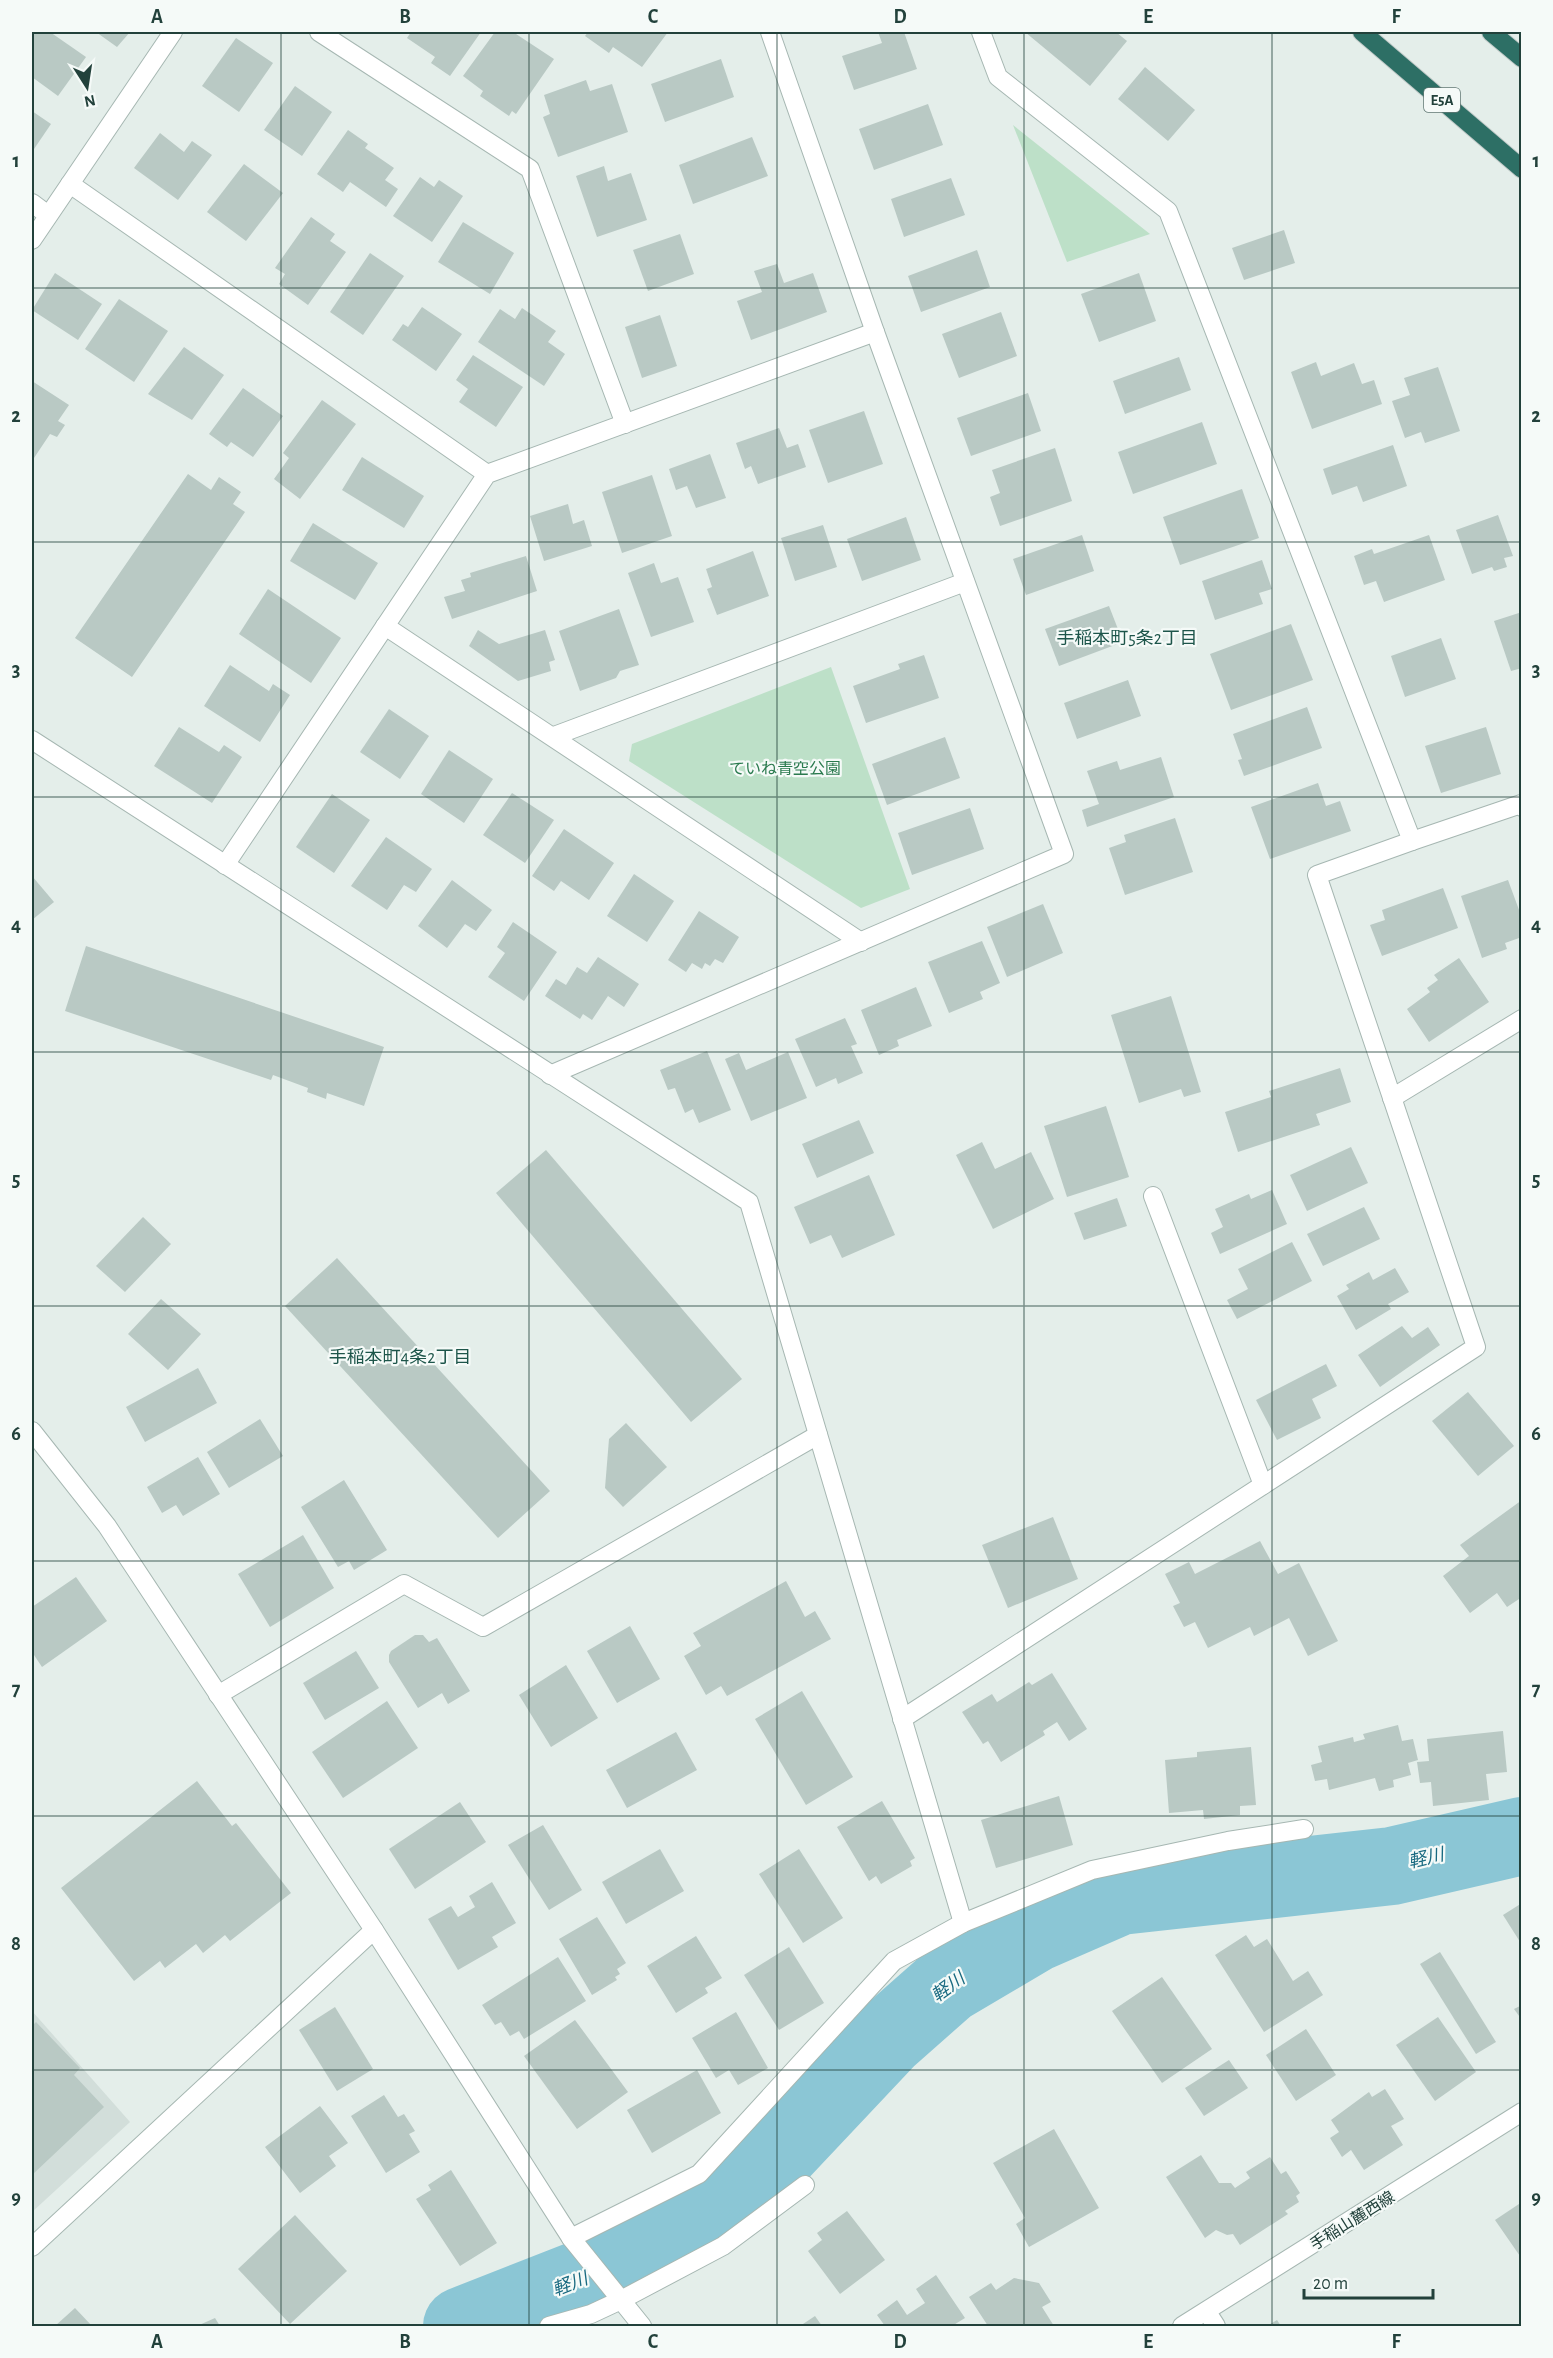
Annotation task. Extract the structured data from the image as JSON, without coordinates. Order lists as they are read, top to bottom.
{
  "streets": {
    "highway": ["E5A"],
    "street": ["手稲山麓西線"]
  },
  "districts": ["手稲本町5条2丁目", "手稲本町4条2丁目"],
  "water": ["軽川"],
  "parks": ["ていね青空公園"],
  "scale_bar": "20 m",
  "north": "bottom",
  "grid": {
    "columns": [
      "A",
      "B",
      "C",
      "D",
      "E",
      "F"
    ],
    "rows": [
      "1",
      "2",
      "3",
      "4",
      "5",
      "6",
      "7",
      "8",
      "9"
    ]
  }
}
